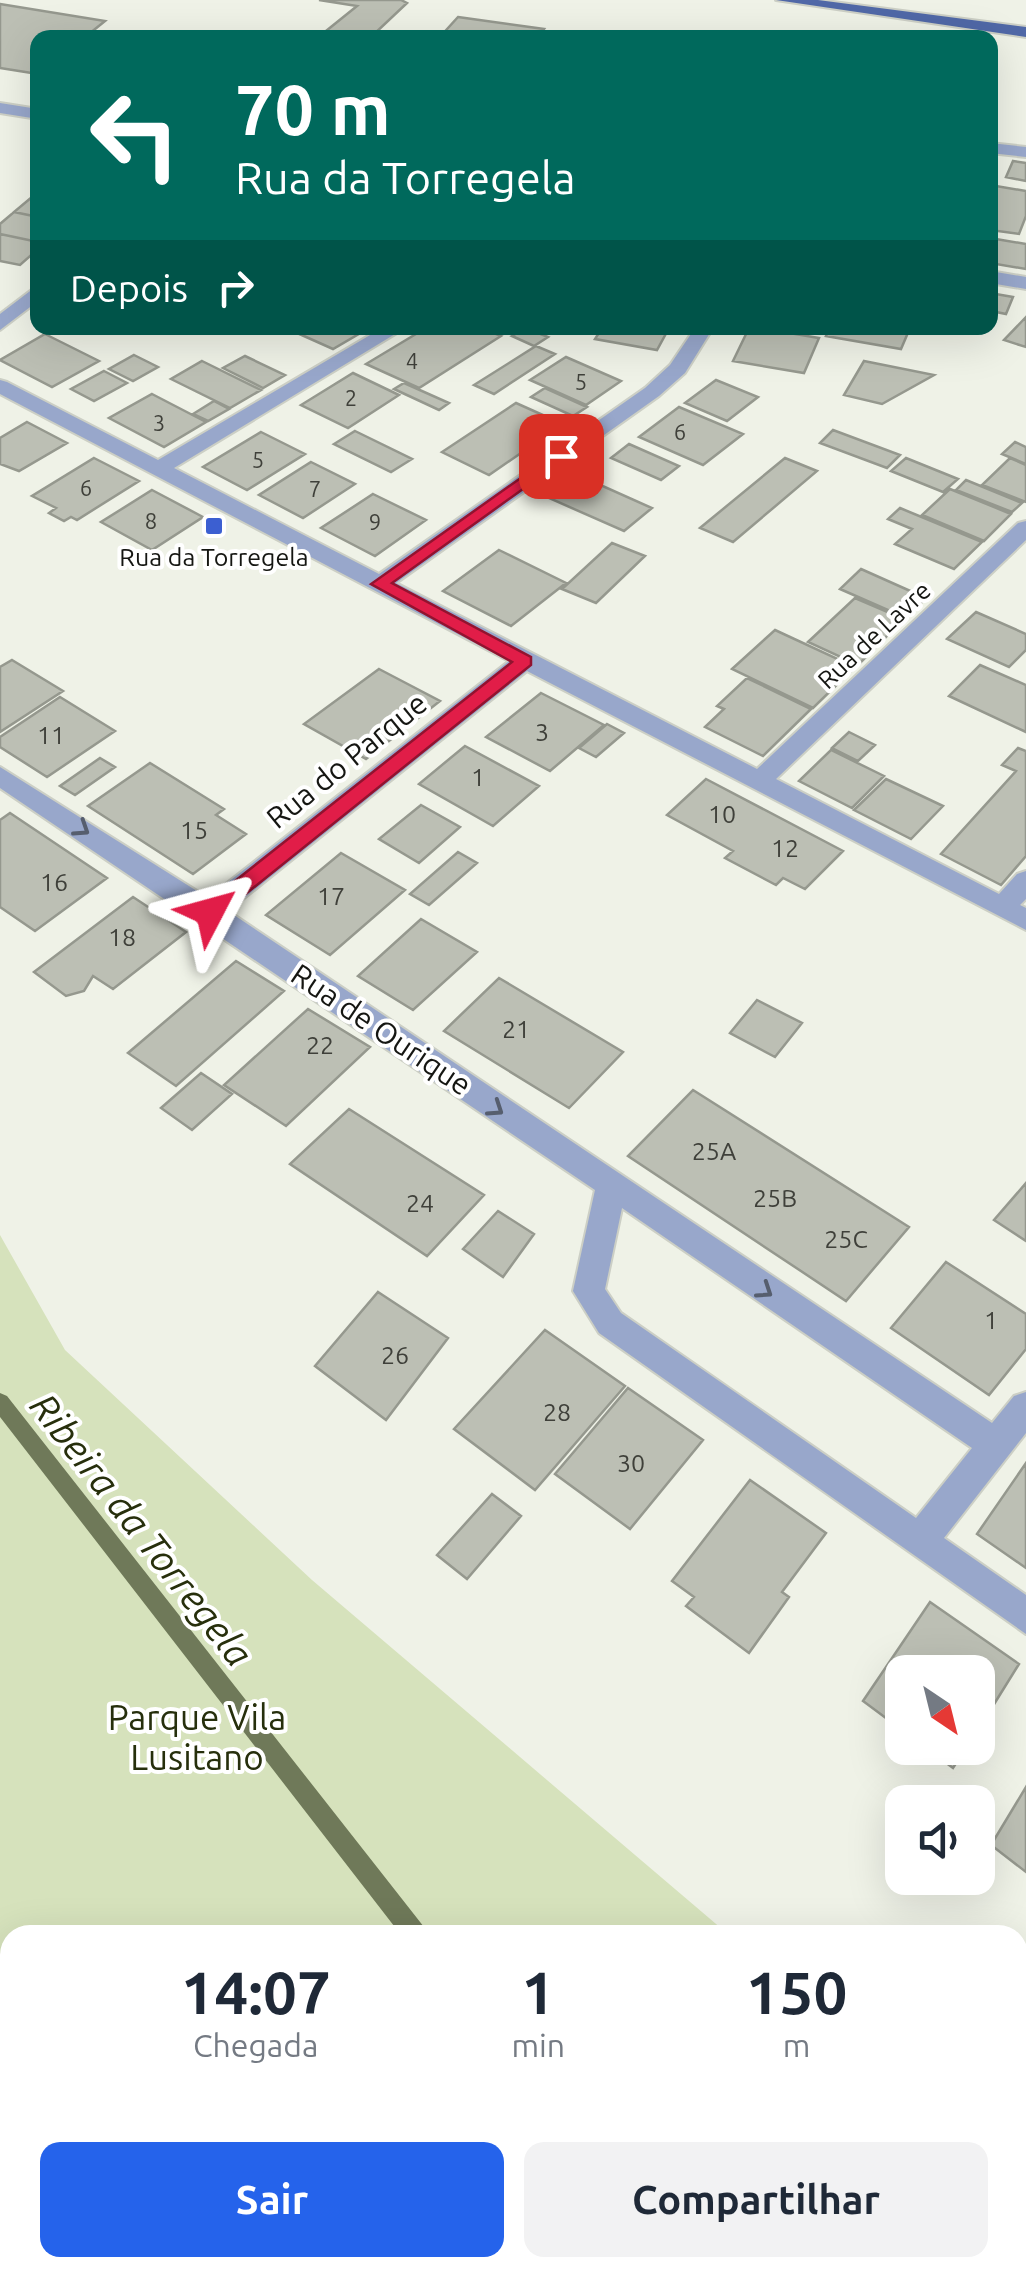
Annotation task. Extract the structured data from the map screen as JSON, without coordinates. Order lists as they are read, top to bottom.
{
  "streets": {
    "street": ["Rua de Lavre", "Rua do Parque", "Rua de Ourique"]
  },
  "crossings": [
    ["Rua do Parque", "Rua de Ourique"]
  ],
  "one_way": ["Rua de Ourique"],
  "water": ["Ribeira da Torregela"],
  "parks": ["Parque Vila Lusitano"],
  "places": {
    "transit": ["Rua da Torregela"]
  },
  "house_numbers": [
    "4",
    "5",
    "2",
    "3",
    "6",
    "5",
    "6",
    "7",
    "8",
    "9",
    "3",
    "11",
    "1",
    "10",
    "15",
    "12",
    "16",
    "17",
    "18",
    "21",
    "22",
    "25A",
    "25B",
    "24",
    "25C",
    "1",
    "26",
    "28",
    "30"
  ],
  "north": "bottom right",
  "page": {
    "turn": ["70 m", "Rua da Torregela"],
    "then": "Depois",
    "eta": [
      "14:07",
      "Chegada",
      "1",
      "min",
      "150",
      "m"
    ],
    "buttons": ["Sair", "Compartilhar"]
  }
}
